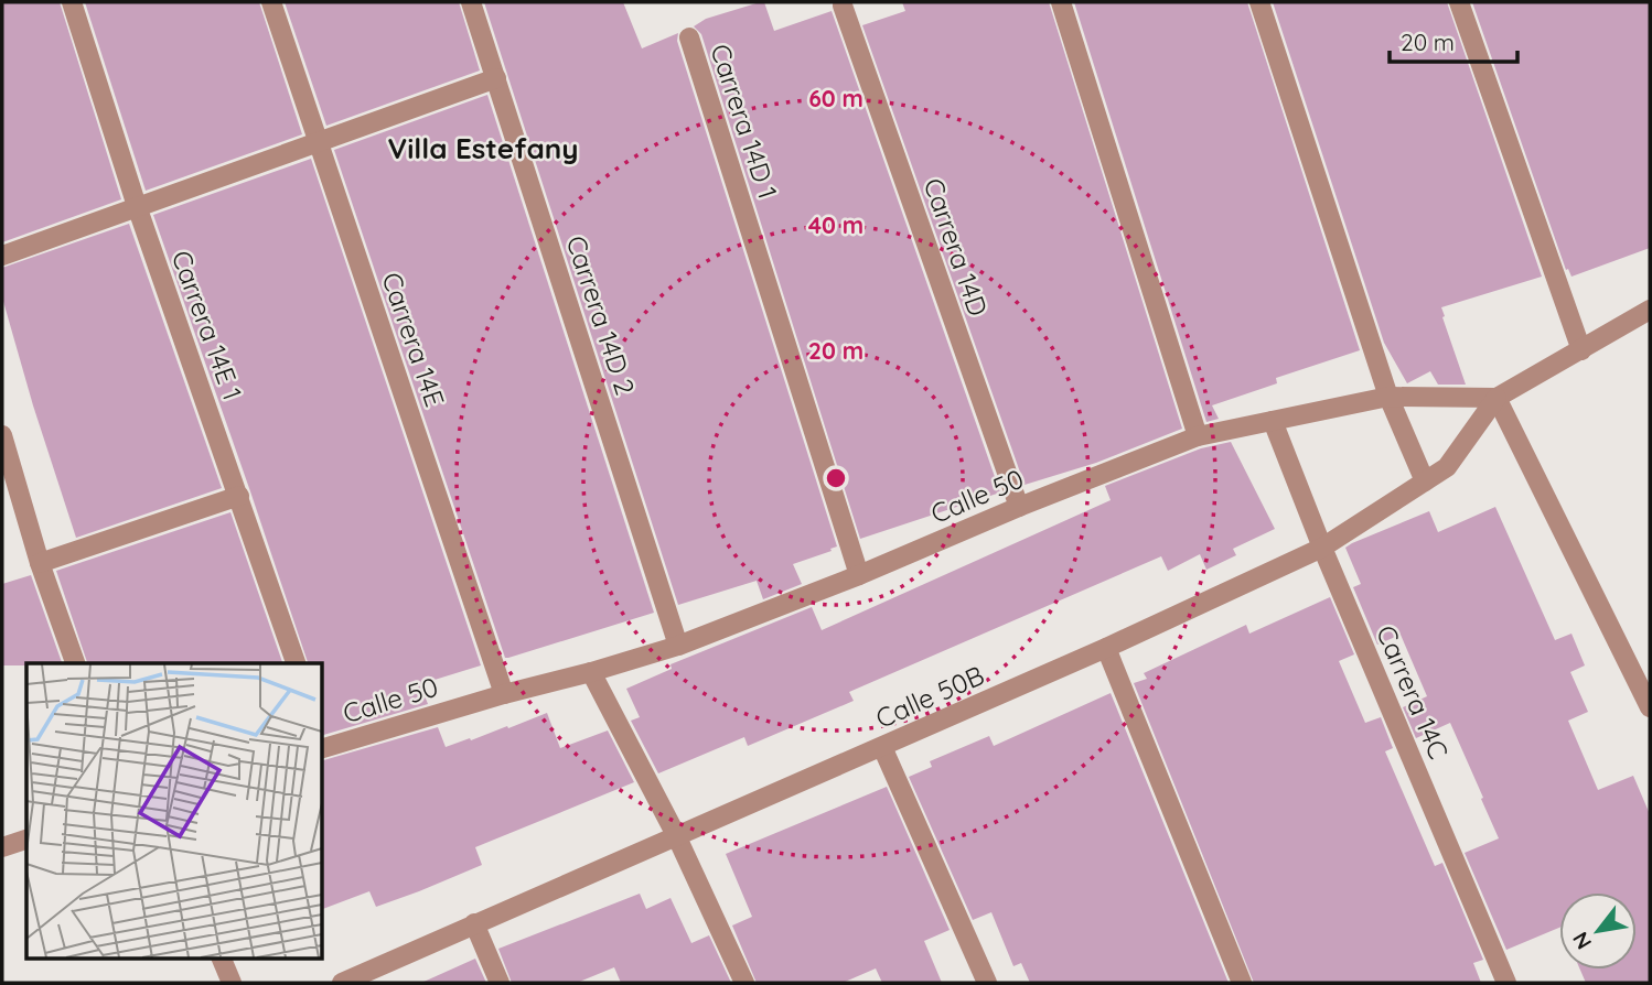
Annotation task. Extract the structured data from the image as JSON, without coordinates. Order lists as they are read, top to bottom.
{
  "streets": {
    "street": [
      "Carrera 14D 1",
      "Carrera 14D",
      "Carrera 14D 2",
      "Carrera 14E 1",
      "Carrera 14E",
      "Calle 50",
      "Carrera 14C",
      "Calle 50B"
    ]
  },
  "crossings": [
    ["Carrera 14D 1", "Calle 50"],
    ["Carrera 14D", "Calle 50"],
    ["Carrera 14D 2", "Calle 50"],
    ["Carrera 14E", "Calle 50"],
    ["Calle 50", "Carrera 14C"],
    ["Calle 50", "Calle 50B"],
    ["Carrera 14C", "Calle 50B"]
  ],
  "districts": ["Villa Estefany"],
  "scale_bar": "20 m",
  "north": "bottom left",
  "rings": ["60 m", "40 m", "20 m"]
}
